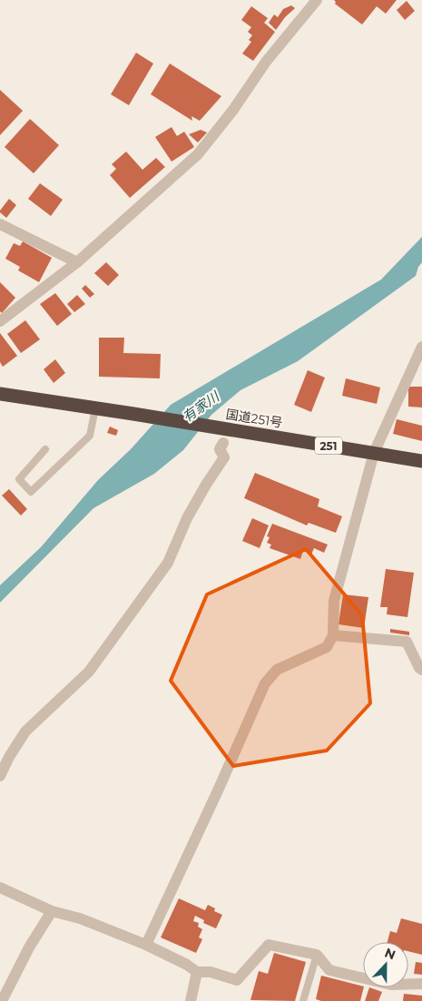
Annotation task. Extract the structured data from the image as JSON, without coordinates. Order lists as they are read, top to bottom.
{
  "streets": {
    "highway": ["国道251号", "251"]
  },
  "water": ["有家川"],
  "north": "top"
}
